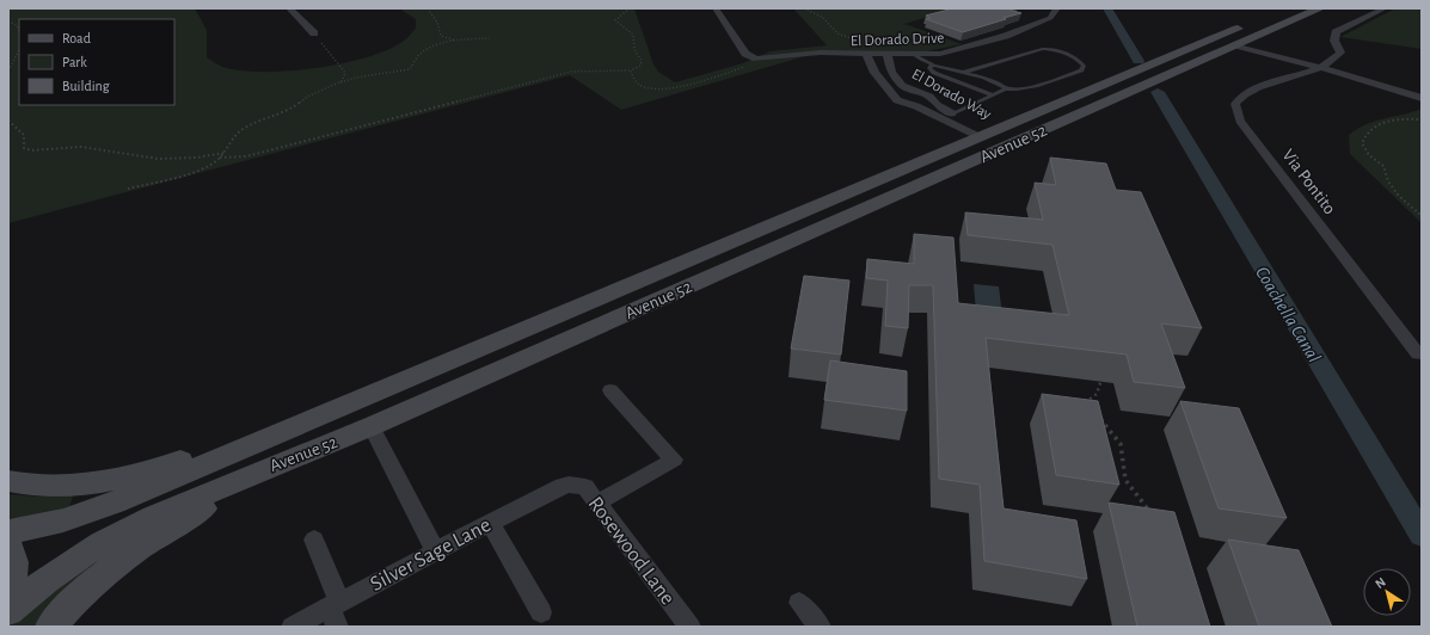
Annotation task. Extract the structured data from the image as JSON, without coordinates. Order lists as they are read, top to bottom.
{
  "streets": {
    "main road": ["Avenue 52"],
    "street": [
      "El Dorado Drive",
      "El Dorado Way",
      "Via Pontito",
      "Rosewood Lane",
      "Silver Sage Lane"
    ]
  },
  "crossings": [
    ["El Dorado Drive", "El Dorado Way"],
    ["El Dorado Way", "Avenue 52"],
    ["Rosewood Lane", "Silver Sage Lane"]
  ],
  "water": ["Coachella Canal"],
  "legend": ["Road", "Park", "Building"],
  "north": "top left"
}
